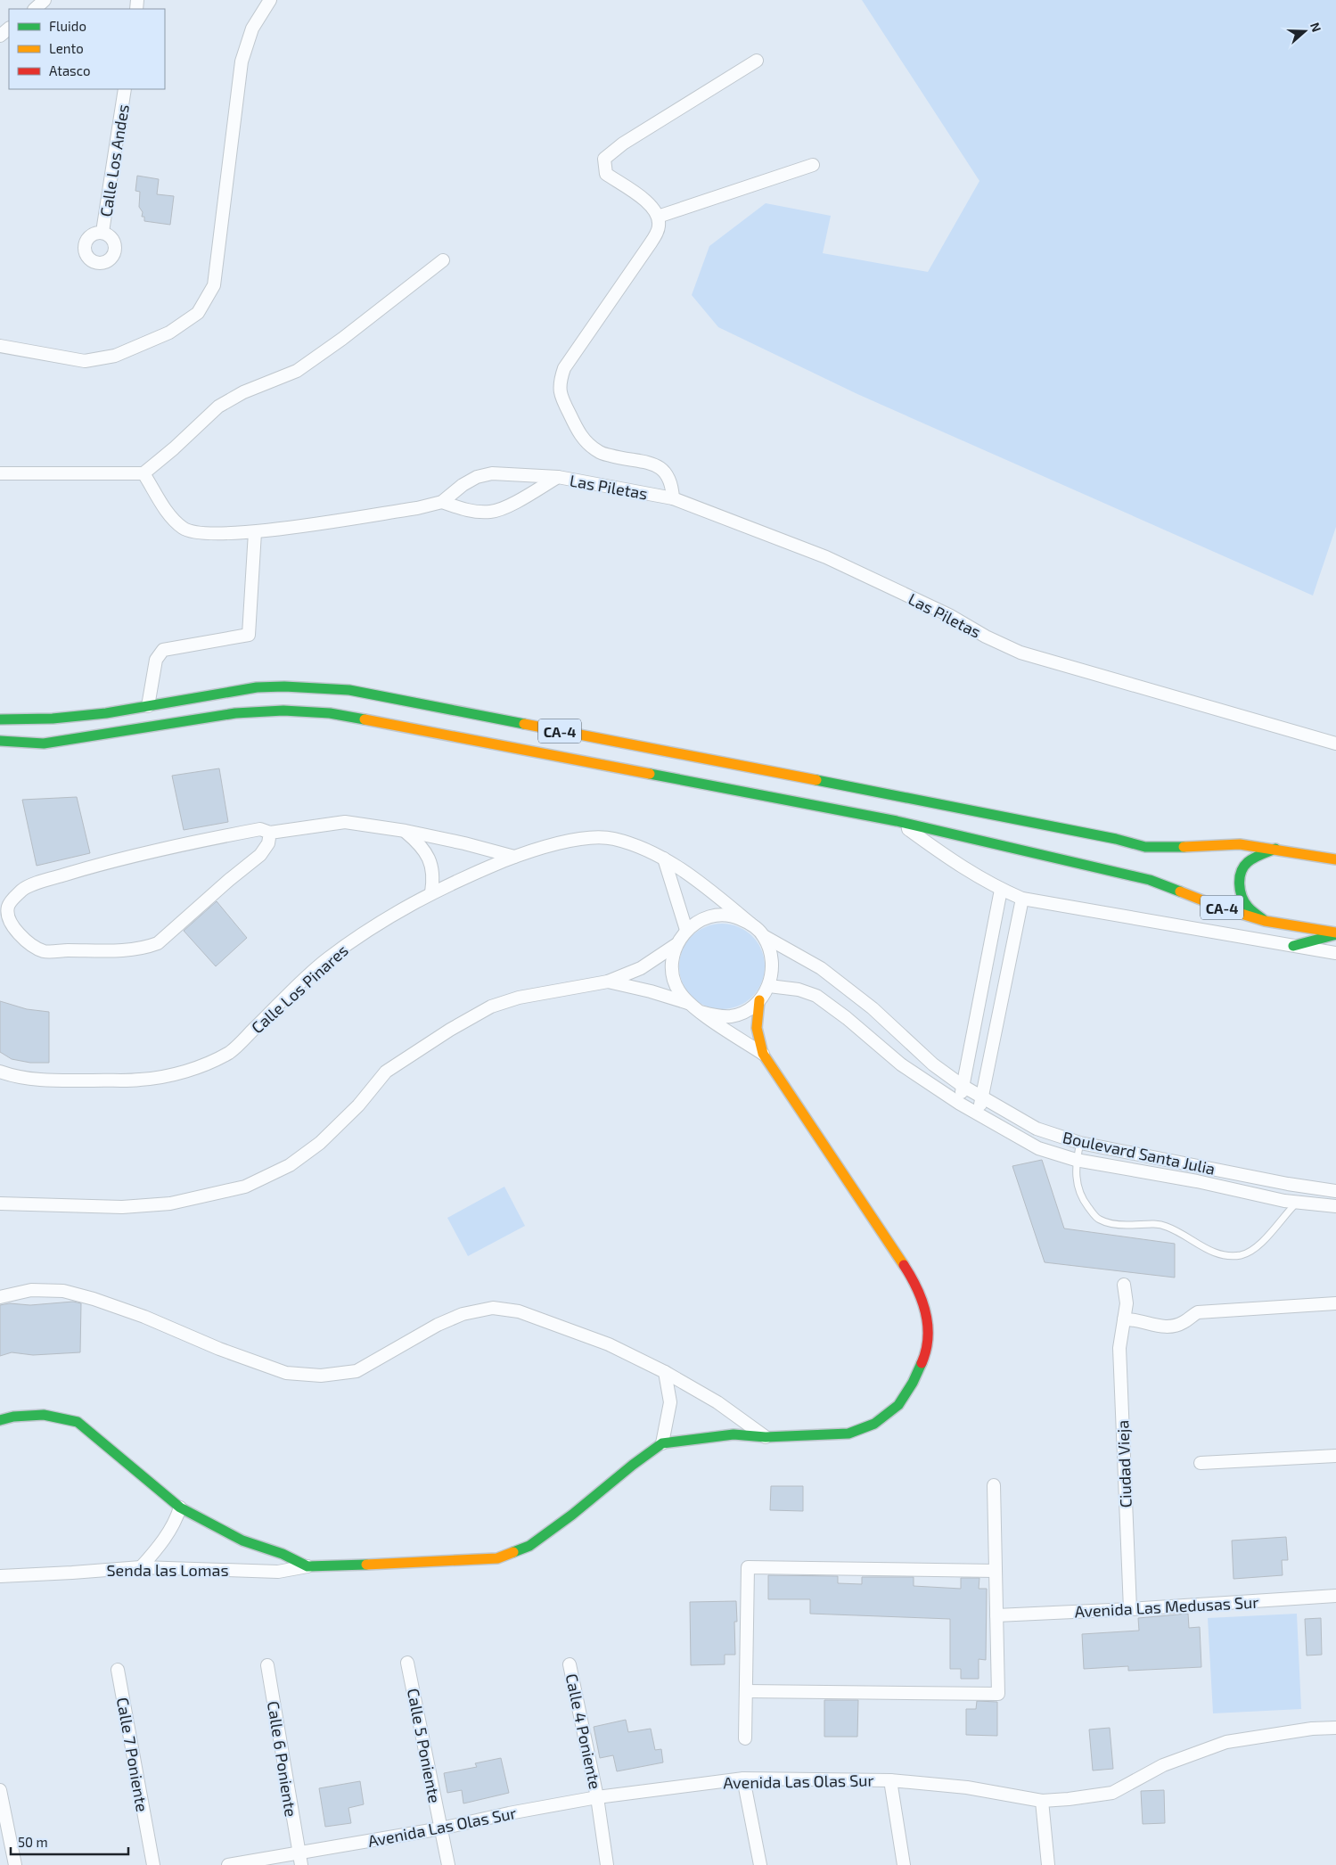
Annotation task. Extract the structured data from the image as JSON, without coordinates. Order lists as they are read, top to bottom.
{
  "streets": {
    "main road": ["CA-4"],
    "street": [
      "Calle Los Andes",
      "Las Piletas",
      "Calle Los Pinares",
      "Boulevard Santa Julia",
      "Ciudad Vieja",
      "Senda las Lomas",
      "Avenida Las Medusas Sur",
      "Calle 4 Poniente",
      "Calle 5 Poniente",
      "Calle 7 Poniente",
      "Calle 6 Poniente",
      "Avenida Las Olas Sur"
    ]
  },
  "crossings": [
    ["Calle Los Pinares", "Boulevard Santa Julia"],
    ["Ciudad Vieja", "Avenida Las Medusas Sur"],
    ["Calle 4 Poniente", "Avenida Las Olas Sur"],
    ["Calle 5 Poniente", "Avenida Las Olas Sur"],
    ["Calle 6 Poniente", "Avenida Las Olas Sur"]
  ],
  "legend": ["Fluido", "Lento", "Atasco"],
  "scale_bar": "50 m",
  "north": "right"
}
